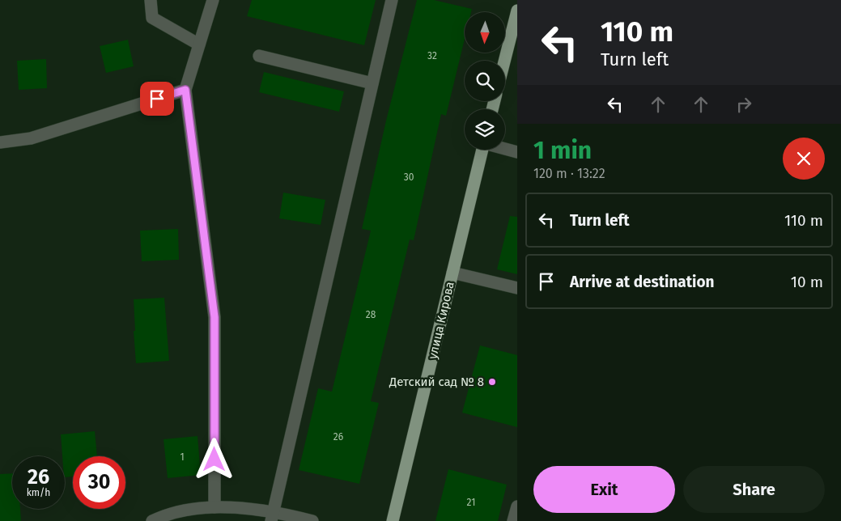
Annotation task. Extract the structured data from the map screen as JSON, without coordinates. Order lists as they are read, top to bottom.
{
  "streets": {
    "main road": ["улица Кирова"]
  },
  "places": ["Детский сад № 8"],
  "house_numbers": [
    "32",
    "30",
    "28",
    "26",
    "1",
    "21"
  ],
  "north": "bottom",
  "page": {
    "turn": ["110 m", "Turn left"],
    "heading": ["1 min", "120 m · 13:22"],
    "list": [
      {
        "name": "Turn left",
        "value": "110 m"
      },
      {
        "name": "Arrive at destination",
        "value": "10 m"
      }
    ],
    "speed": "26 km/h",
    "limit": "30",
    "buttons": ["Exit", "Share"]
  }
}
